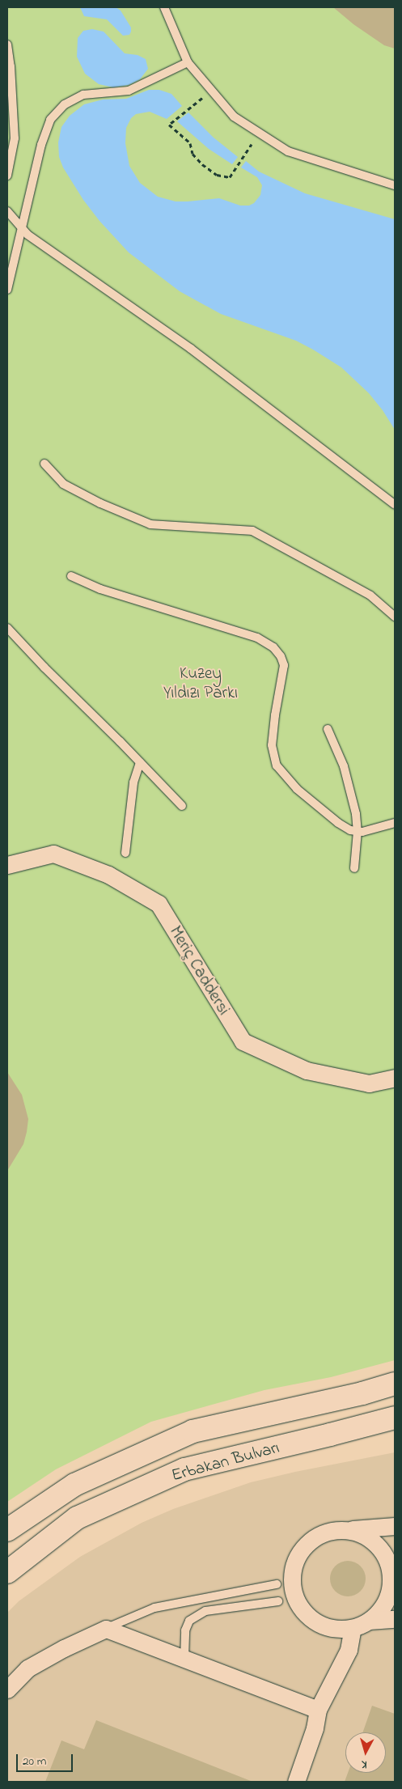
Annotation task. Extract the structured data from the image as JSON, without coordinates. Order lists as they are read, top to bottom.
{
  "streets": {
    "highway": ["Erbakan Bulvarı"],
    "street": ["Meriç Caddersi"]
  },
  "parks": ["Kuzey Yıldızı Parkı"],
  "scale_bar": "20 m",
  "north": "bottom"
}
